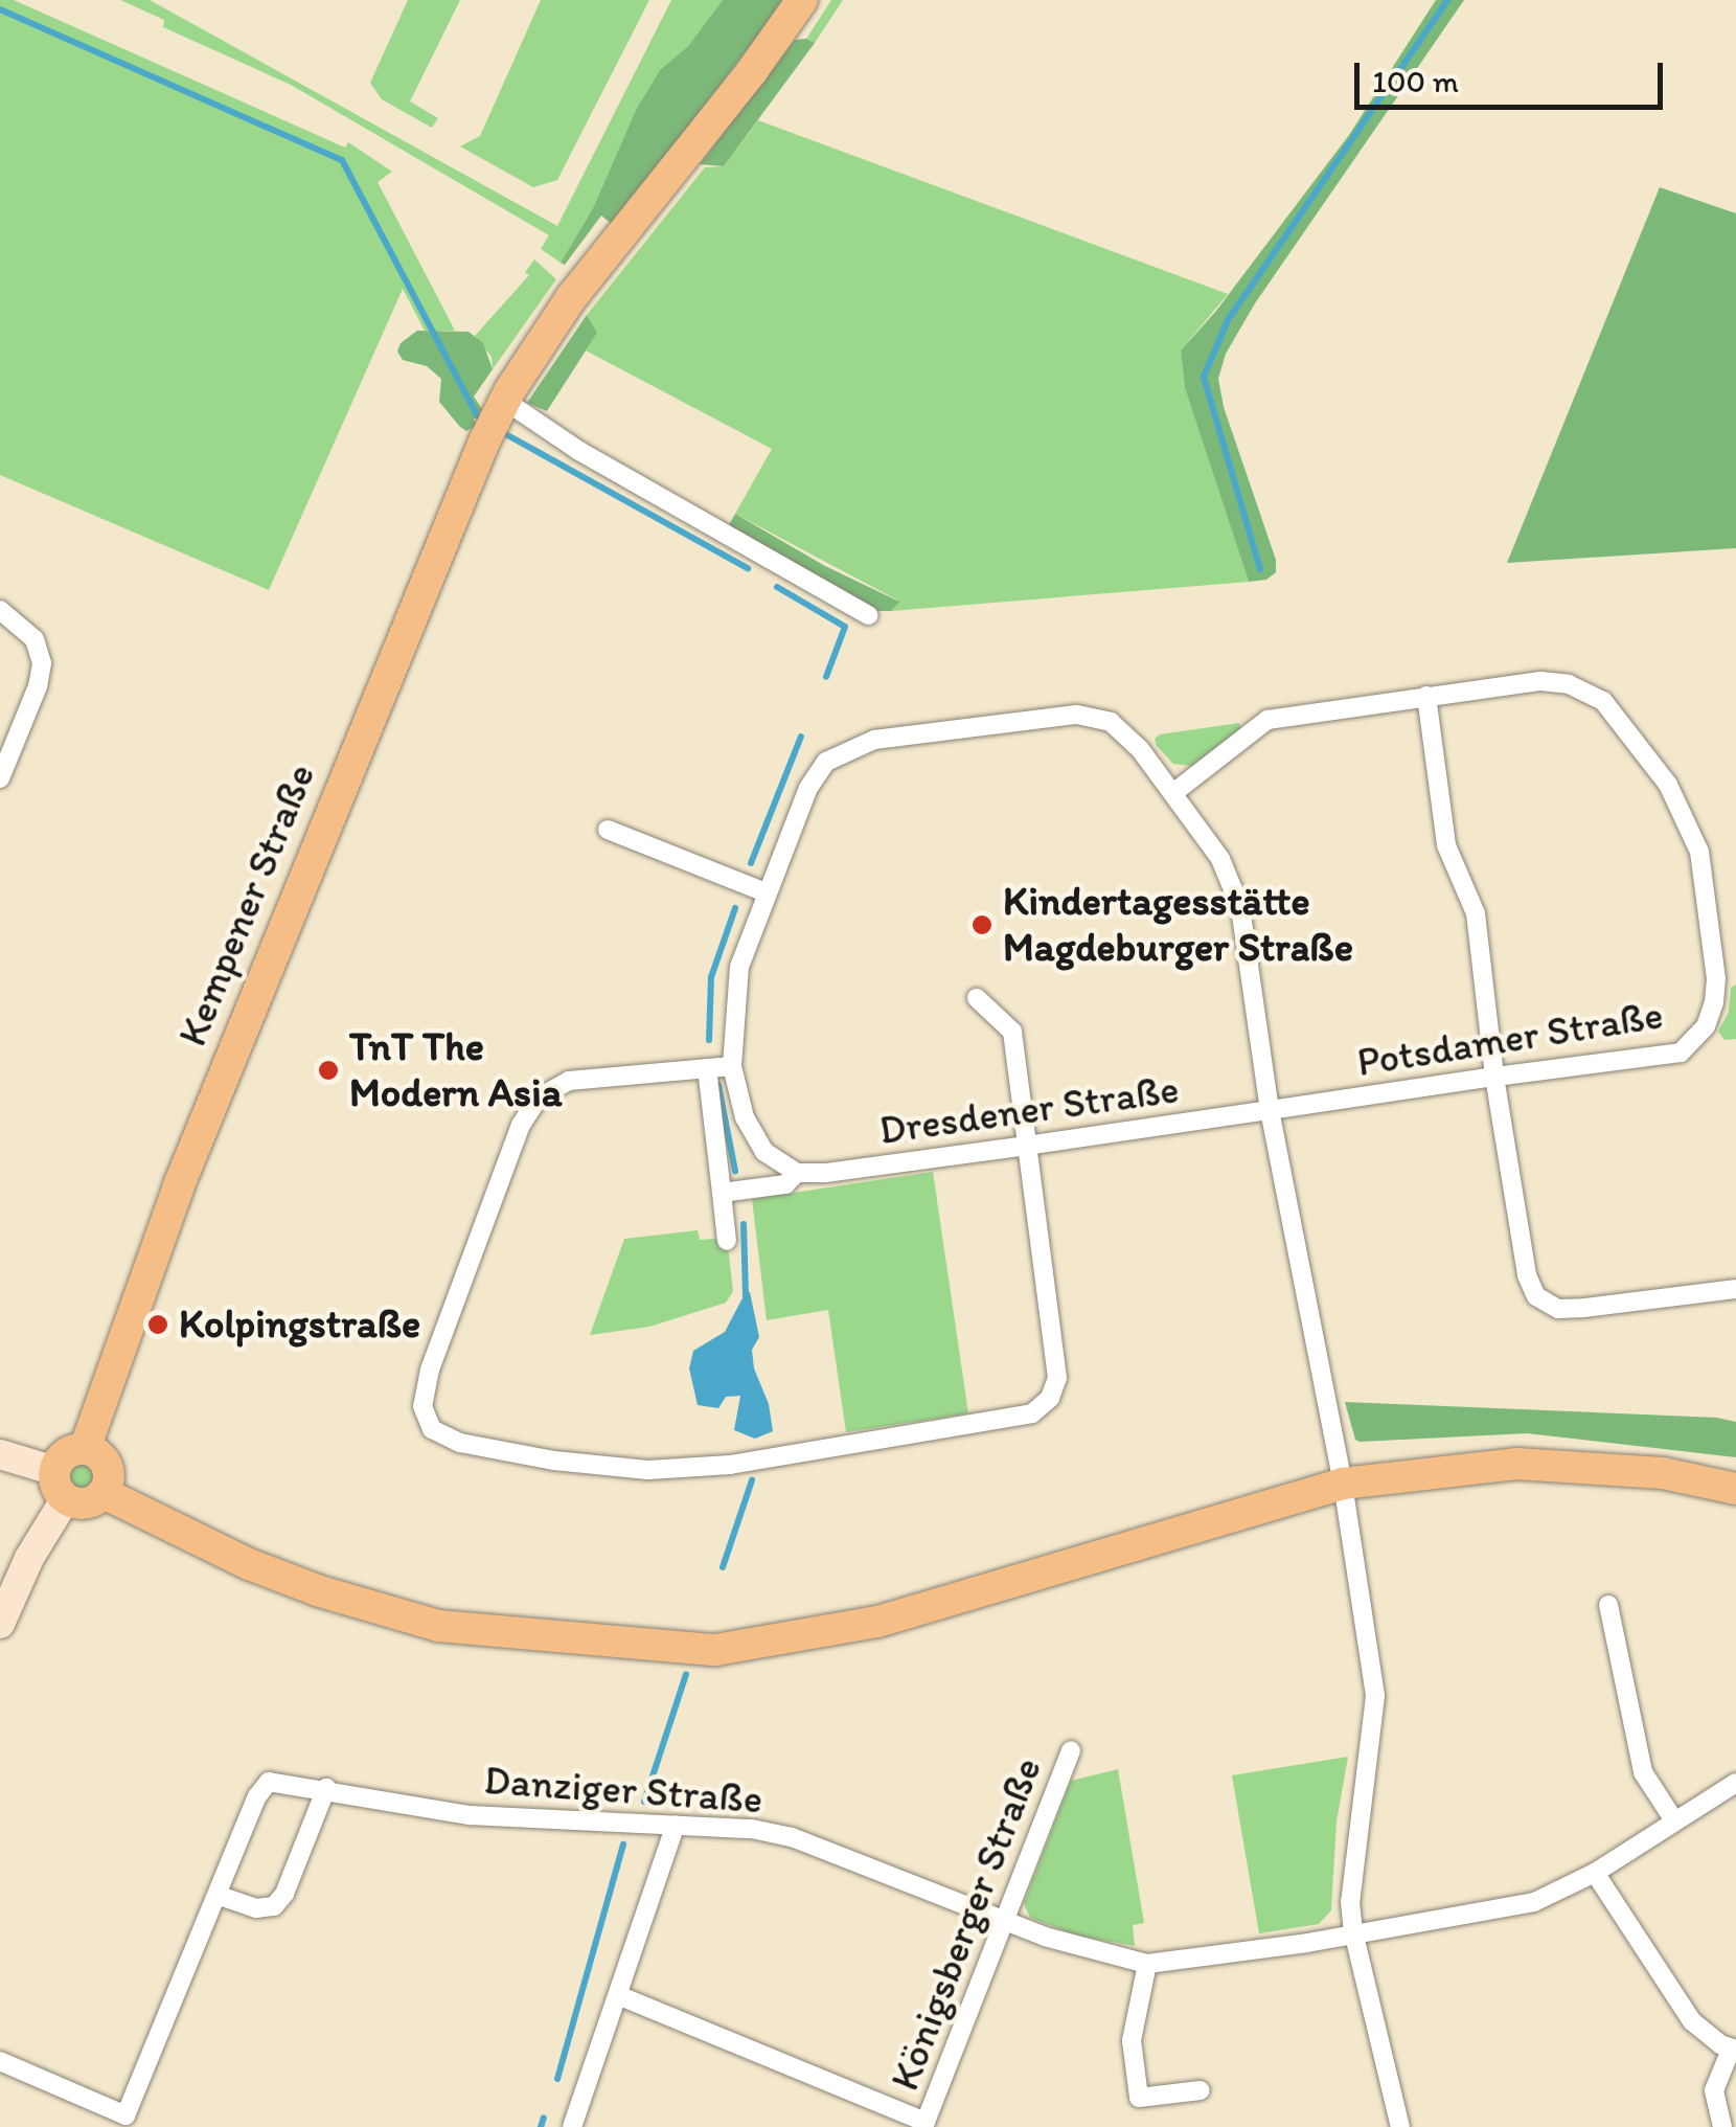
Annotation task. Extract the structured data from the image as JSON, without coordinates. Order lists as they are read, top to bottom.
{
  "streets": {
    "main road": ["Kempener Straße"],
    "street": [
      "Potsdamer Straße",
      "Dresdener Straße",
      "Danziger Straße",
      "Königsberger Straße"
    ]
  },
  "crossings": [
    ["Potsdamer Straße", "Dresdener Straße"],
    ["Danziger Straße", "Königsberger Straße"]
  ],
  "places": ["Kindertagesstätte Magdeburger Straße", "TnT The Modern Asia", "Kolpingstraße"],
  "scale_bar": "100 m"
}
